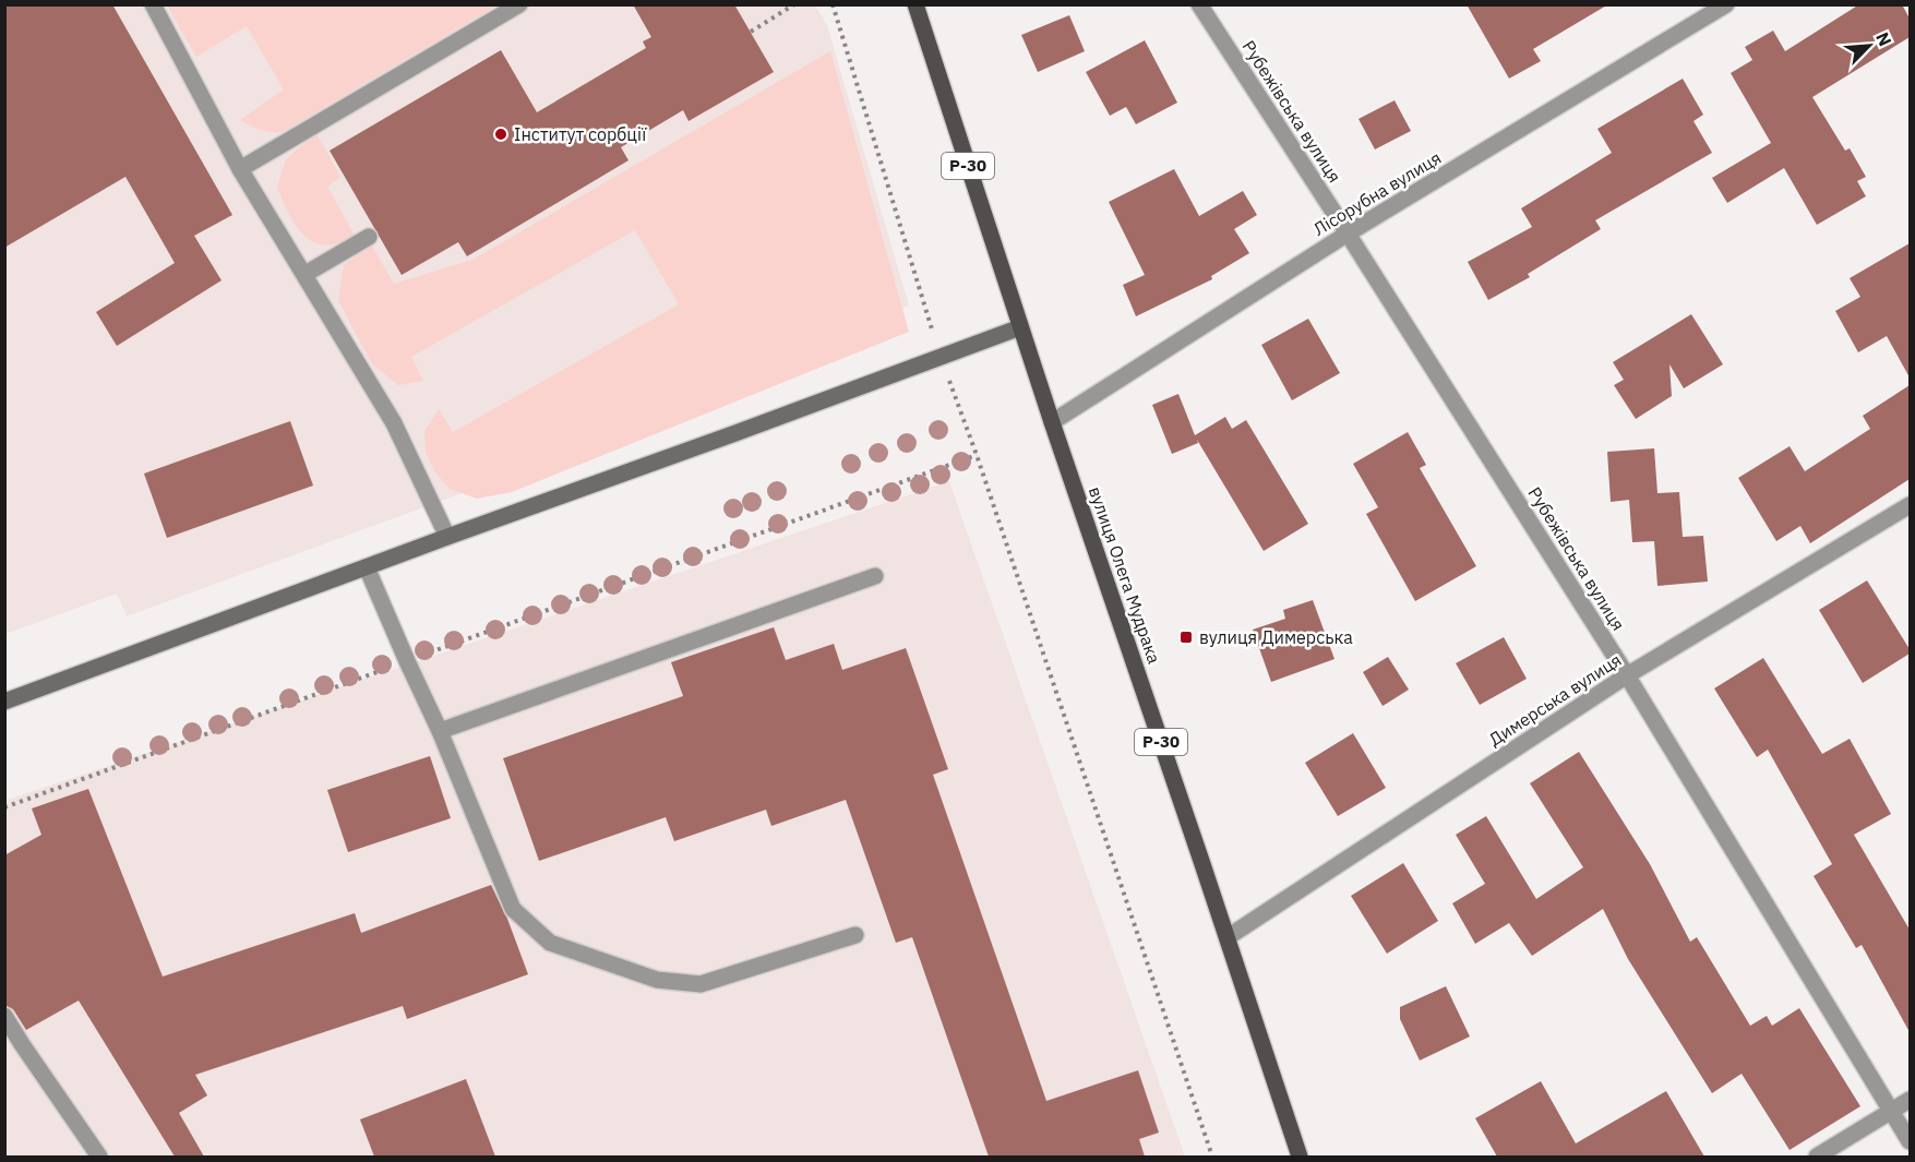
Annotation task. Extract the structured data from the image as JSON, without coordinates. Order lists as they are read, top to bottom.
{
  "streets": {
    "main road": ["Р-30", "вулиця Олега Мудрака"],
    "street": ["Рубежівська вулиця", "Лісорубна вулиця", "Димерська вулиця"]
  },
  "crossings": [
    ["Рубежівська вулиця", "Лісорубна вулиця"],
    ["Рубежівська вулиця", "Димерська вулиця"],
    ["Лісорубна вулиця", "вулиця Олега Мудрака"],
    ["вулиця Олега Мудрака", "Димерська вулиця"]
  ],
  "places": {
    "other": ["Інститут сорбції"],
    "transit": ["вулиця Димерська"]
  },
  "north": "top right"
}
